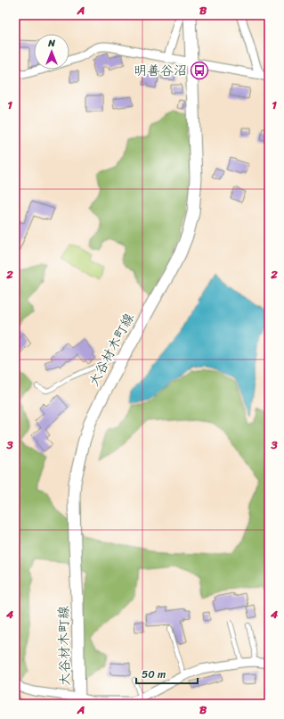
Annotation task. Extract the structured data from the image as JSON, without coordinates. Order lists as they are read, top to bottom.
{
  "streets": {
    "main road": ["大谷材木町線"]
  },
  "places": {
    "bus stop": ["明善谷沼"]
  },
  "scale_bar": "50 m",
  "north": "top",
  "grid": {
    "columns": ["A", "B"],
    "rows": [
      "1",
      "2",
      "3",
      "4"
    ]
  }
}
